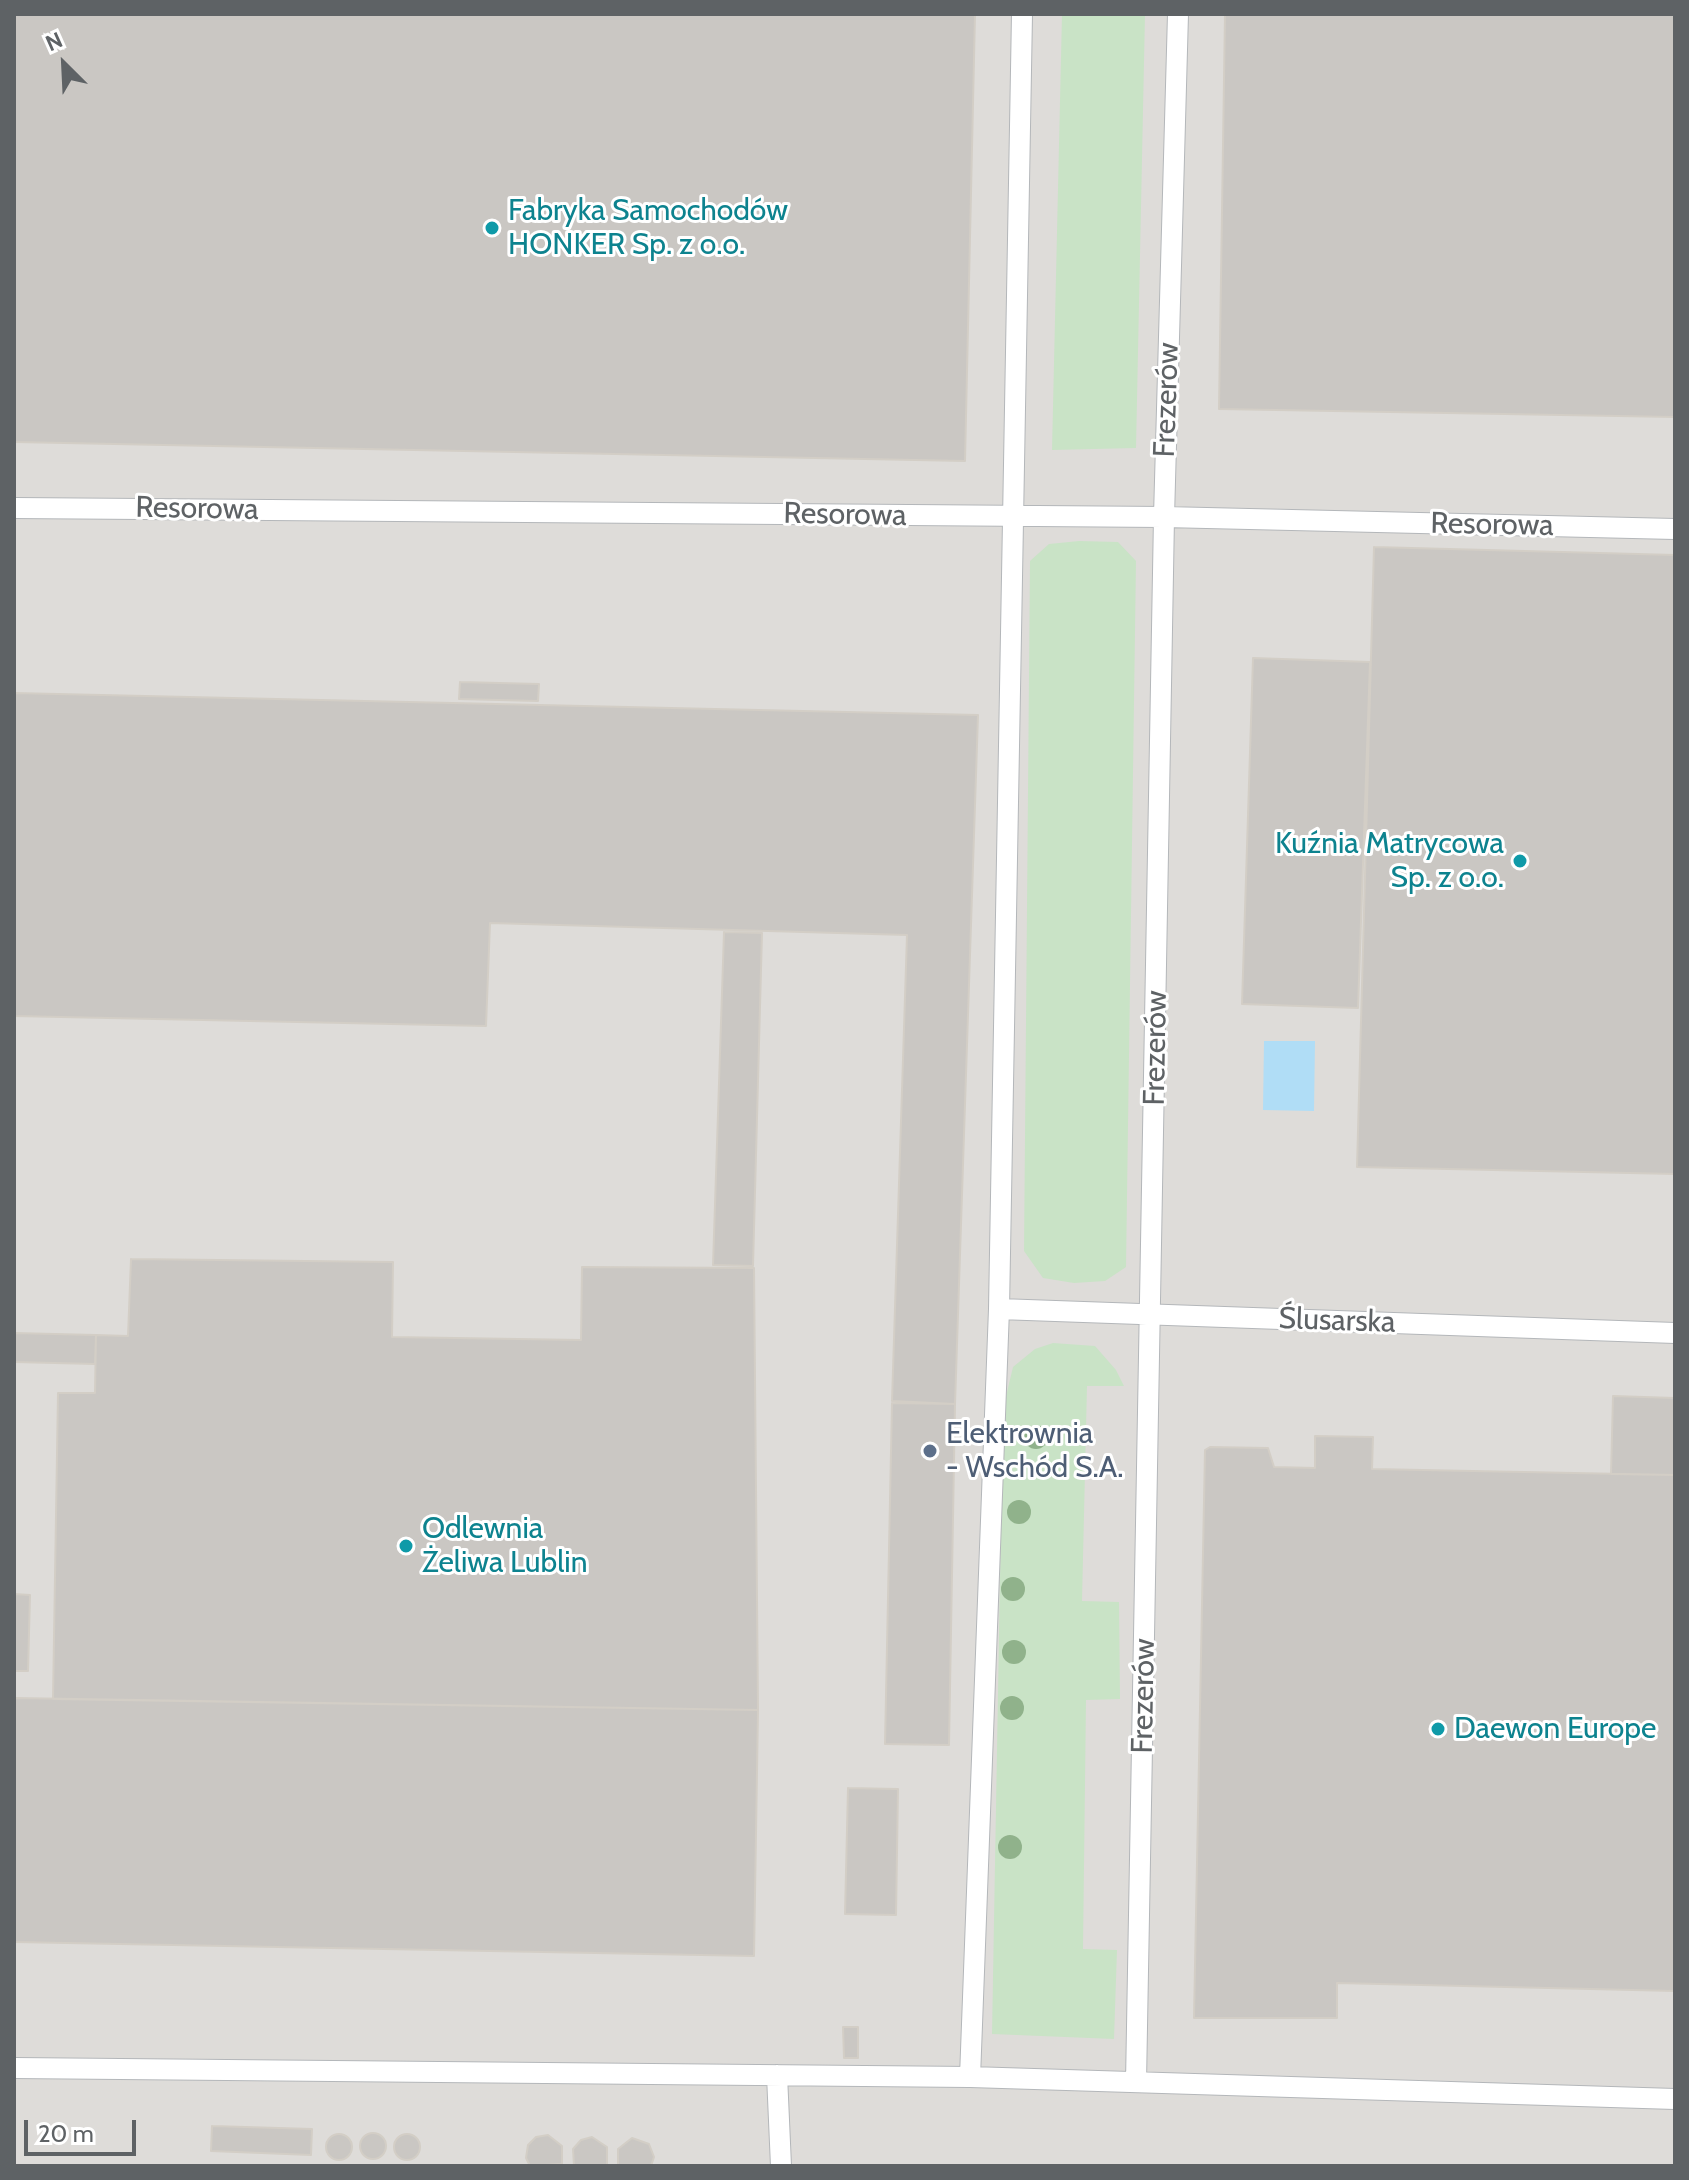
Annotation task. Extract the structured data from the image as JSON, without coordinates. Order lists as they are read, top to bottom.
{
  "streets": {
    "lane": ["Frezerów", "Resorowa", "Ślusarska"]
  },
  "crossings": [
    ["Frezerów", "Resorowa"],
    ["Frezerów", "Ślusarska"]
  ],
  "places": [
    "Fabryka Samochodów HONKER Sp. z o.o.",
    "Kuźnia Matrycowa Sp. z o.o.",
    "Elektrownia - Wschód S.A.",
    "Odlewnia Żeliwa Lublin",
    "Daewon Europe"
  ],
  "scale_bar": "20 m",
  "north": "top left"
}
